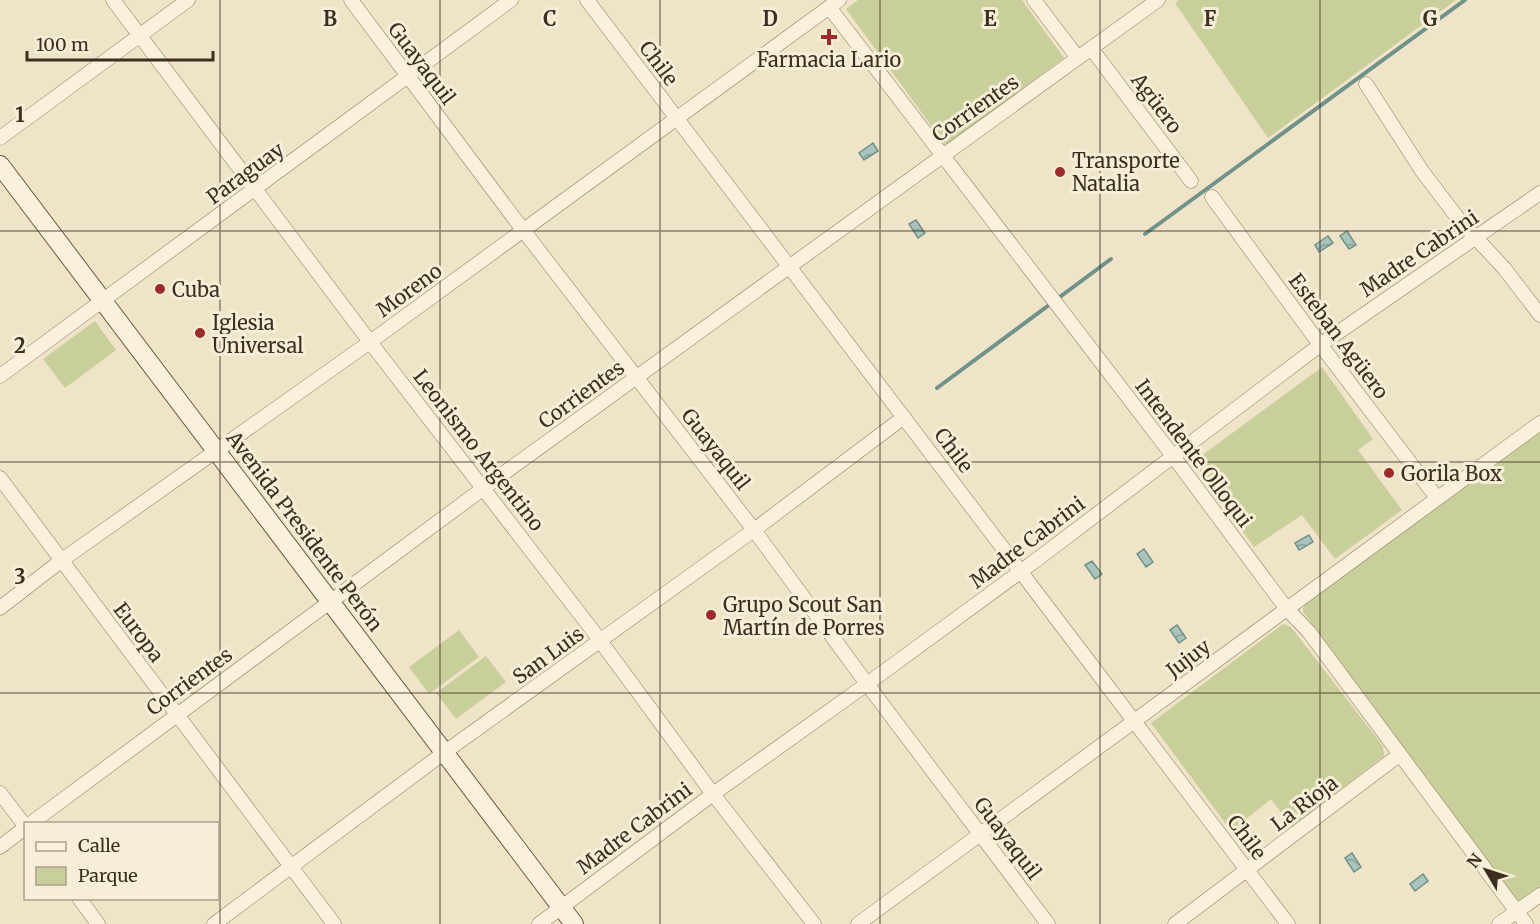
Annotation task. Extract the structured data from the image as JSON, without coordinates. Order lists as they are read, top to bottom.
{
  "streets": {
    "main road": ["Avenida Presidente Perón"],
    "street": [
      "Guayaquil",
      "Chile",
      "Agüero",
      "Corrientes",
      "Paraguay",
      "Madre Cabrini",
      "Moreno",
      "Esteban Agüero",
      "Leonismo Argentino",
      "Intendente Olloqui",
      "Europa",
      "San Luis",
      "Jujuy",
      "La Rioja"
    ]
  },
  "crossings": [
    ["Guayaquil", "Corrientes"],
    ["Guayaquil", "Paraguay"],
    ["Guayaquil", "Madre Cabrini"],
    ["Guayaquil", "Moreno"],
    ["Guayaquil", "San Luis"],
    ["Guayaquil", "Jujuy"],
    ["Chile", "Corrientes"],
    ["Chile", "Madre Cabrini"],
    ["Chile", "Moreno"],
    ["Chile", "San Luis"],
    ["Chile", "Jujuy"],
    ["Chile", "La Rioja"],
    ["Agüero", "Corrientes"],
    ["Corrientes", "Leonismo Argentino"],
    ["Corrientes", "Intendente Olloqui"],
    ["Corrientes", "Avenida Presidente Perón"],
    ["Corrientes", "Europa"],
    ["Paraguay", "Leonismo Argentino"],
    ["Paraguay", "Avenida Presidente Perón"],
    ["Madre Cabrini", "Esteban Agüero"],
    ["Madre Cabrini", "Leonismo Argentino"],
    ["Madre Cabrini", "Intendente Olloqui"],
    ["Madre Cabrini", "Avenida Presidente Perón"],
    ["Moreno", "Leonismo Argentino"],
    ["Moreno", "Intendente Olloqui"],
    ["Moreno", "Avenida Presidente Perón"],
    ["Moreno", "Europa"],
    ["Esteban Agüero", "Jujuy"],
    ["Leonismo Argentino", "San Luis"],
    ["Intendente Olloqui", "Jujuy"],
    ["Intendente Olloqui", "La Rioja"],
    ["Avenida Presidente Perón", "San Luis"],
    ["Europa", "San Luis"]
  ],
  "places": {
    "health": ["Farmacia Lario"],
    "other": [
      "Transporte Natalia",
      "Cuba",
      "Iglesia Universal",
      "Gorila Box",
      "Grupo Scout San Martín de Porres"
    ]
  },
  "legend": ["Calle", "Parque"],
  "scale_bar": "100 m",
  "north": "top left",
  "grid": {
    "columns": [
      "B",
      "C",
      "D",
      "E",
      "F",
      "G"
    ],
    "rows": ["1", "2", "3"]
  }
}
